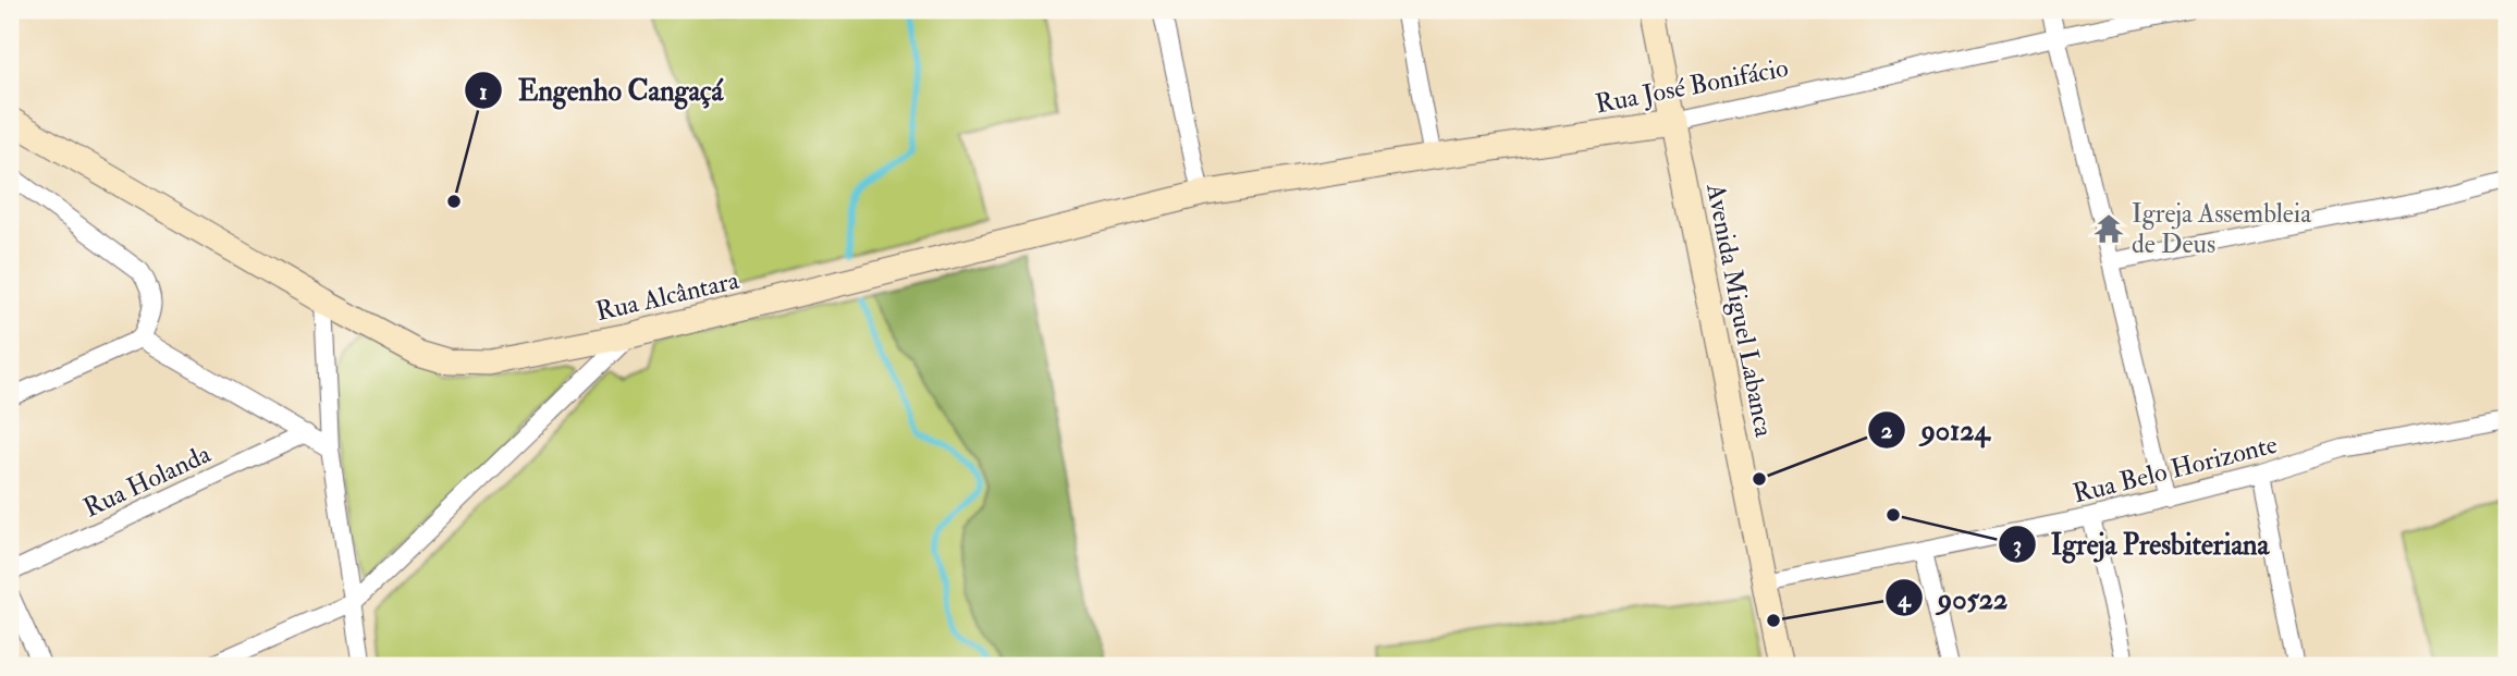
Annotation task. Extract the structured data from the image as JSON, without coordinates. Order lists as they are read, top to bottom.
{
  "streets": {
    "street": [
      "Rua José Bonifácio",
      "Rua Alcântara",
      "Avenida Miguel Labanca",
      "Rua Belo Horizonte",
      "Rua Holanda"
    ]
  },
  "crossings": [
    ["Rua José Bonifácio", "Rua Alcântara"],
    ["Rua José Bonifácio", "Avenida Miguel Labanca"],
    ["Avenida Miguel Labanca", "Rua Belo Horizonte"]
  ],
  "places": {
    "other": [
      "Engenho Cangaçá",
      "90124",
      "Igreja Presbiteriana",
      "90522"
    ],
    "temple": ["Igreja Assembleia de Deus"]
  }
}
